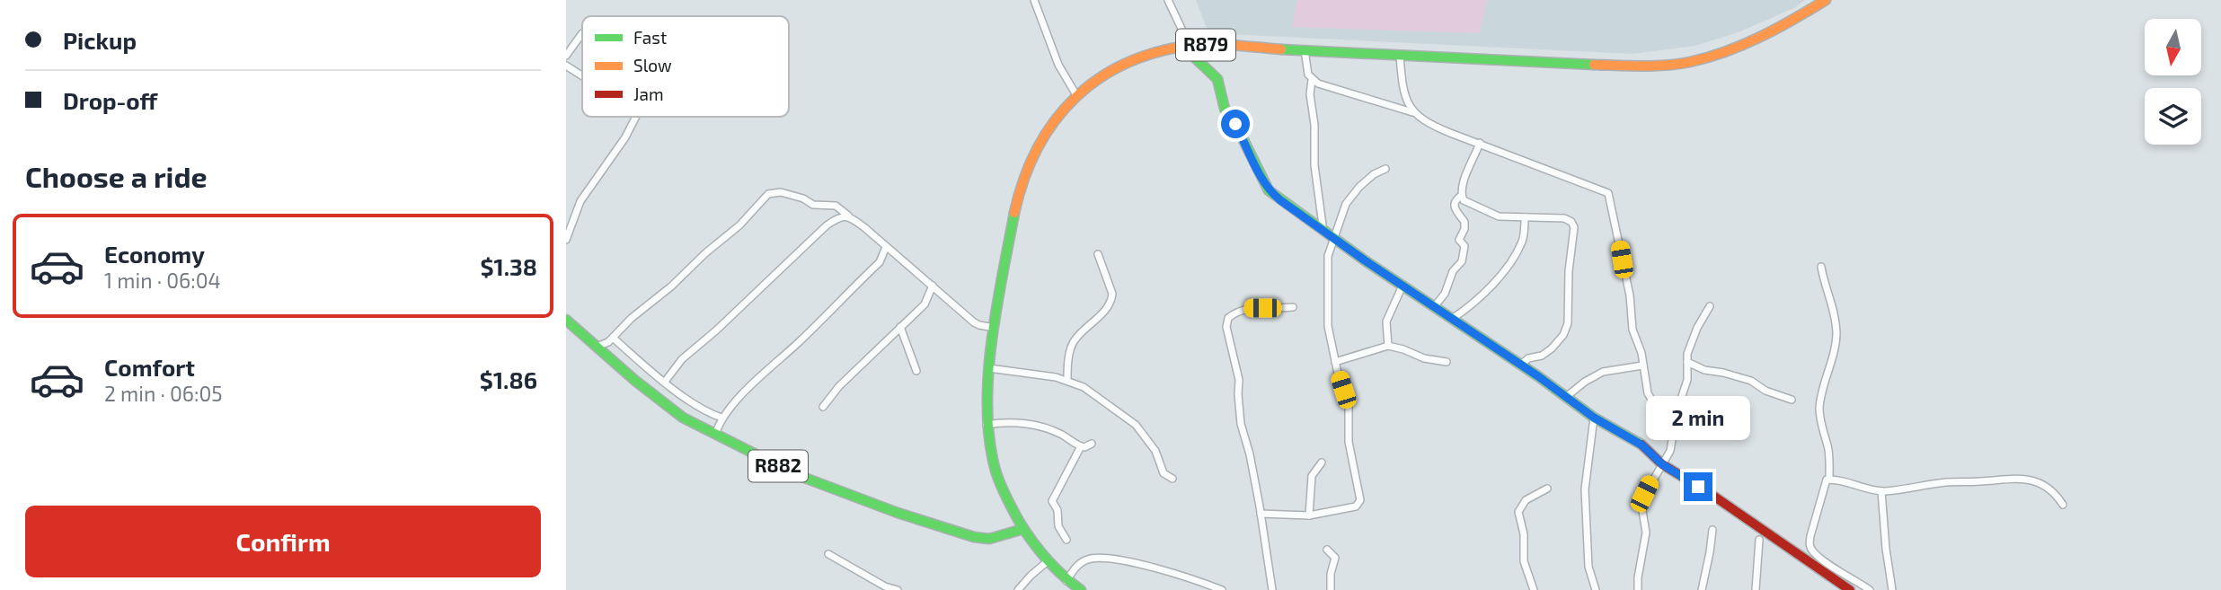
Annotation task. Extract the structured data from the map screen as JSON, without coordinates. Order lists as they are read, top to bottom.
{
  "streets": {
    "main road": ["R879", "R882"]
  },
  "crossings": [
    ["R879", "R882"]
  ],
  "legend": ["Fast", "Slow", "Jam"],
  "north": "bottom",
  "page": {
    "banner": ["Pickup", "Drop-off"],
    "heading": "Choose a ride",
    "list": [
      {
        "name": "Economy",
        "note": "1 min · 06:04",
        "value": "$1.38"
      },
      {
        "name": "Comfort",
        "note": "2 min · 06:05",
        "value": "$1.86"
      }
    ],
    "bubble": "2 min",
    "buttons": "Confirm"
  }
}
